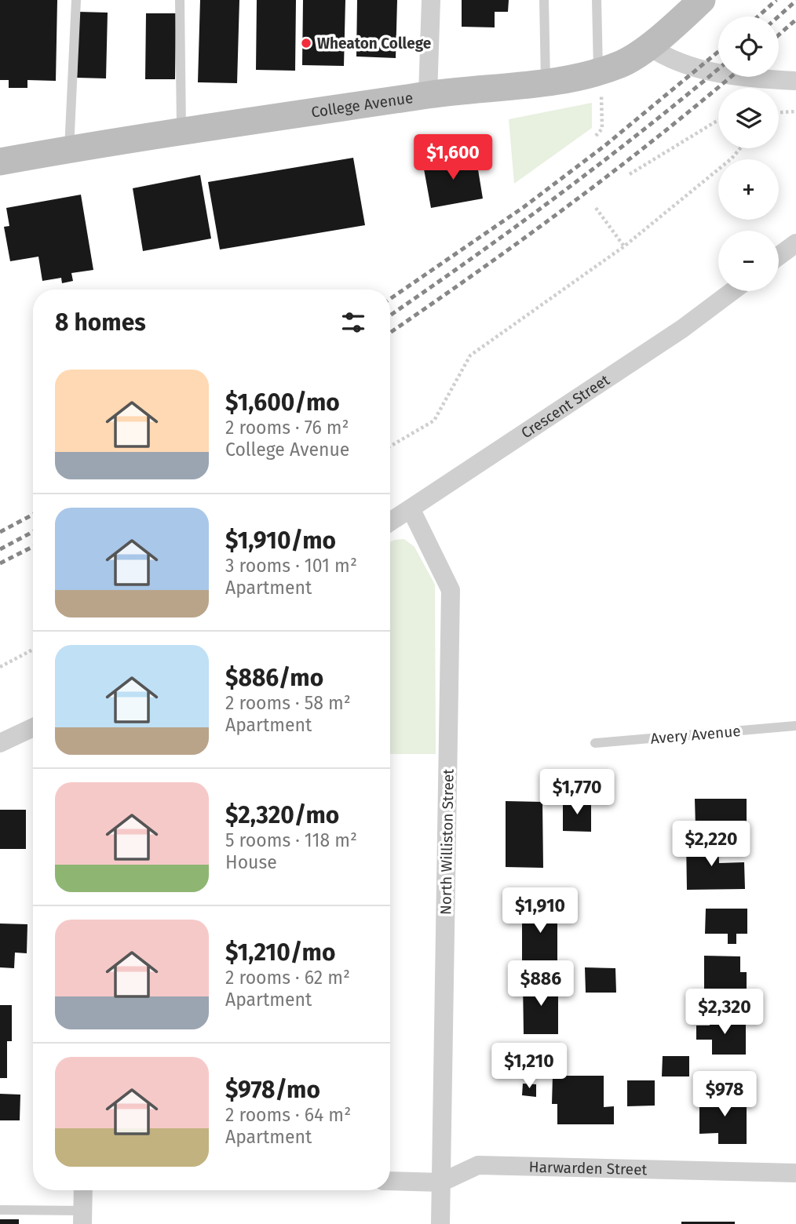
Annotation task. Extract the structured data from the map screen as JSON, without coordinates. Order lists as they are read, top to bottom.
{
  "streets": {
    "street": [
      "College Avenue",
      "Crescent Street",
      "North Williston Street",
      "Harwarden Street"
    ],
    "lane": ["Avery Avenue"]
  },
  "crossings": [
    ["Crescent Street", "North Williston Street"],
    ["North Williston Street", "Harwarden Street"]
  ],
  "places": ["Wheaton College"],
  "page": {
    "map_buttons": ["+", "−"],
    "price": [
      "$1,600",
      "$1,770",
      "$2,220",
      "$1,910",
      "$886",
      "$2,320",
      "$1,210",
      "$978"
    ],
    "heading": "8 homes",
    "list": [
      {
        "name": "$1,600/mo",
        "note": "2 rooms · 76 m² · College Avenue"
      },
      {
        "name": "$1,910/mo",
        "note": "3 rooms · 101 m² · Apartment"
      },
      {
        "name": "$886/mo",
        "note": "2 rooms · 58 m² · Apartment"
      },
      {
        "name": "$2,320/mo",
        "note": "5 rooms · 118 m² · House"
      },
      {
        "name": "$1,210/mo",
        "note": "2 rooms · 62 m² · Apartment"
      },
      {
        "name": "$978/mo",
        "note": "2 rooms · 64 m² · Apartment"
      }
    ]
  }
}
